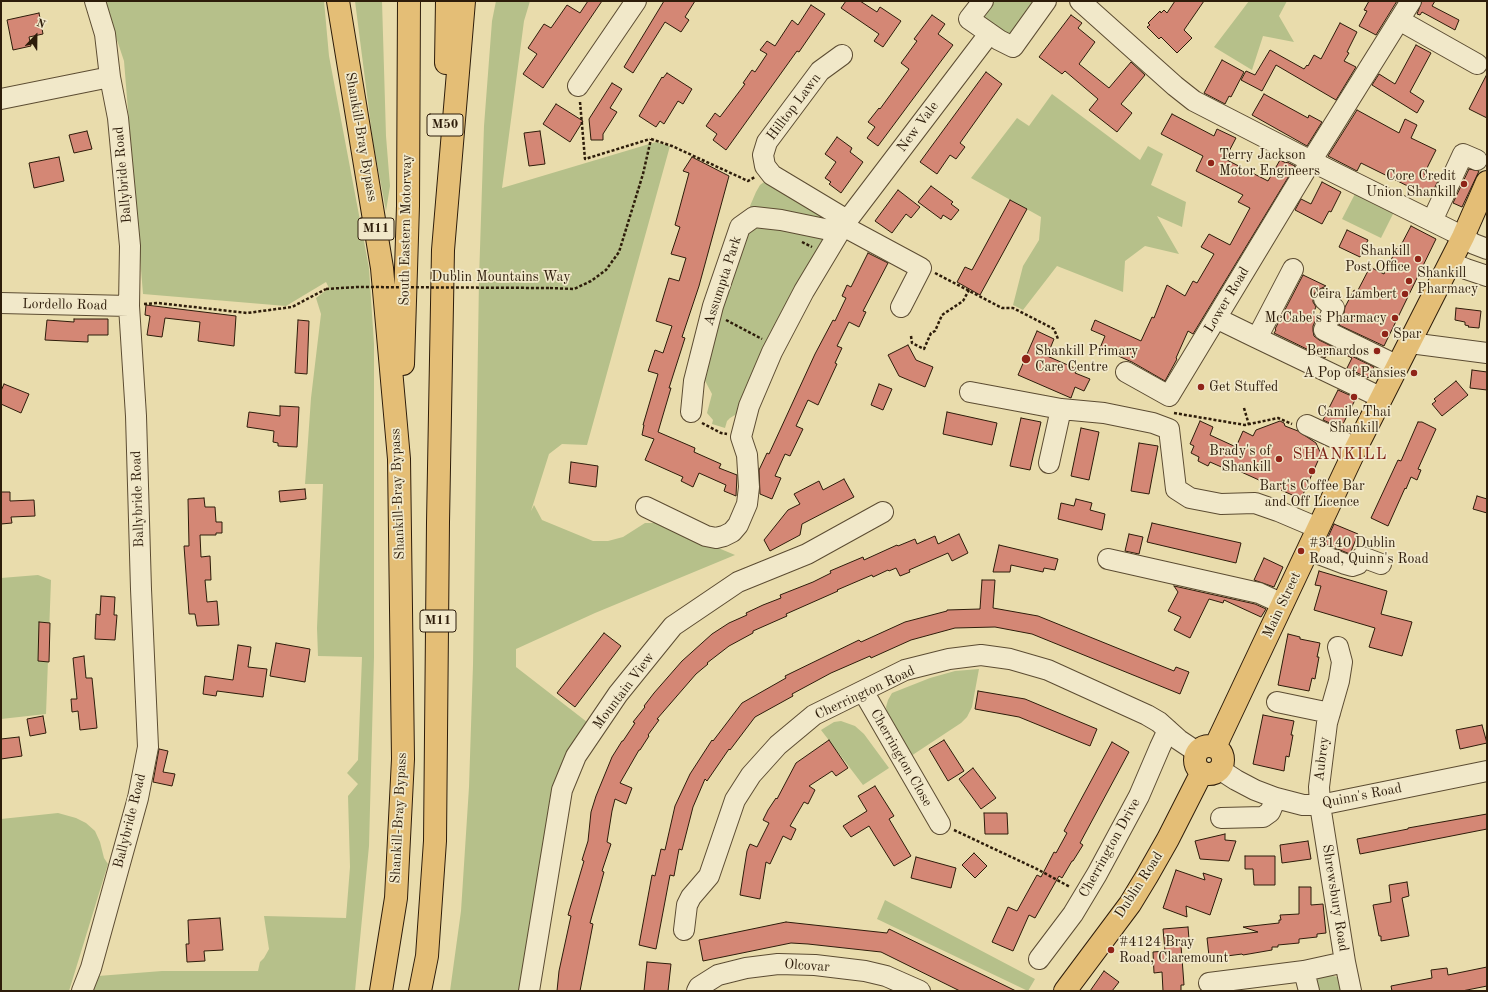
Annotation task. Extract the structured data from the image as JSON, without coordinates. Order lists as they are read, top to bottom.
{
  "streets": {
    "main road": [
      "M50",
      "Shankill-Bray Bypass",
      "M11",
      "South Eastern Motorway",
      "Main Street",
      "Dublin Road"
    ],
    "street": [
      "Hilltop Lawn",
      "New Vale",
      "Ballybride Road",
      "Assumpta Park",
      "Lower Road",
      "Lordello Road",
      "Mountain View",
      "Cherrington Road",
      "Cherrington Close",
      "Aubrey",
      "Quinn's Road",
      "Cherrington Drive",
      "Shrewsbury Road",
      "Olcovar"
    ],
    "path": ["Dublin Mountains Way"]
  },
  "crossings": [
    ["M50", "M11"],
    ["New Vale", "Assumpta Park"],
    ["Shankill-Bray Bypass", "South Eastern Motorway"],
    ["Ballybride Road", "Dublin Mountains Way"],
    ["Ballybride Road", "Lordello Road"],
    ["Dublin Mountains Way", "Lordello Road"],
    ["Main Street", "Cherrington Road"],
    ["Main Street", "Quinn's Road"],
    ["Main Street", "Dublin Road"],
    ["Cherrington Road", "Cherrington Close"],
    ["Cherrington Road", "Quinn's Road"],
    ["Cherrington Road", "Cherrington Drive"],
    ["Cherrington Road", "Dublin Road"],
    ["Aubrey", "Quinn's Road"],
    ["Aubrey", "Shrewsbury Road"],
    ["Quinn's Road", "Dublin Road"],
    ["Quinn's Road", "Shrewsbury Road"]
  ],
  "districts": ["SHANKILL"],
  "places": [
    "Terry Jackson Motor Engineers",
    "Core Credit Union Shankill",
    "Shankill Post Office",
    "Shankill Pharmacy",
    "Ceira Lambert",
    "McCabe's Pharmacy",
    "Spar",
    "Bernardos",
    "Shankill Primary Care Centre",
    "A Pop of Pansies",
    "Get Stuffed",
    "Camile Thai Shankill",
    "Brady's of Shankill",
    "Bart's Coffee Bar and Off Licence",
    "#3140 Dublin Road, Quinn's Road",
    "#4124 Bray Road, Claremount"
  ],
  "north": "top"
}
